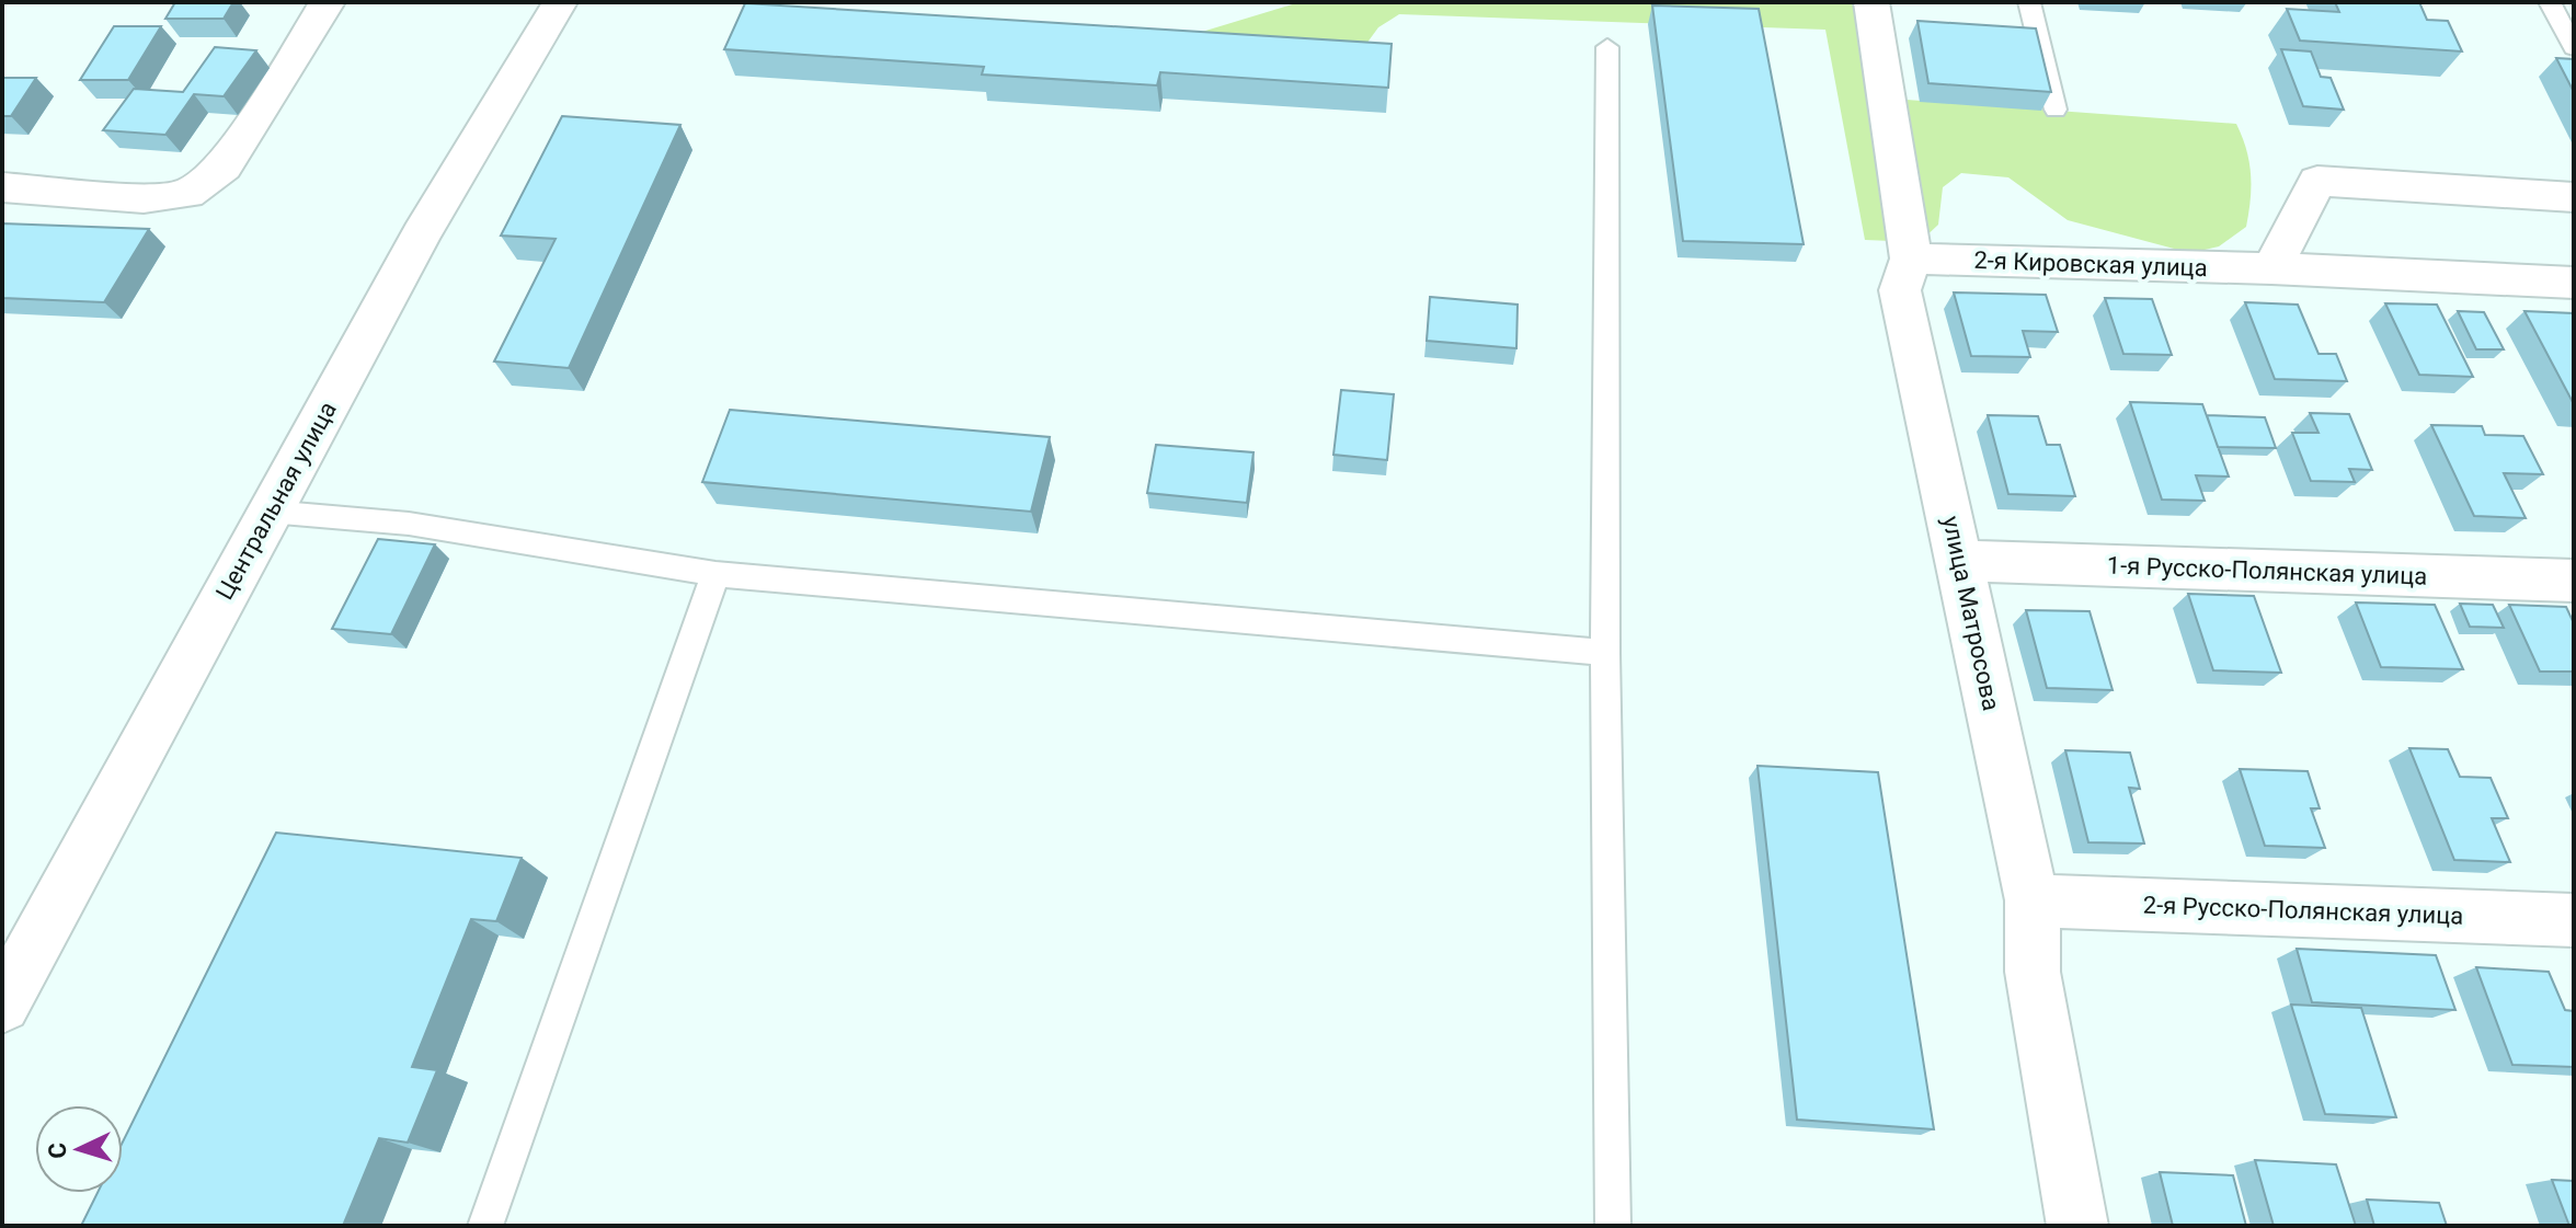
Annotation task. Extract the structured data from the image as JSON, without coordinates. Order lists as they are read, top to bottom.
{
  "streets": {
    "street": [
      "2-я Кировская улица",
      "Центральная улица",
      "1-я Русско-Полянская улица",
      "улица Матросова",
      "2-я Русско-Полянская улица"
    ]
  },
  "crossings": [
    ["2-я Кировская улица", "улица Матросова"],
    ["1-я Русско-Полянская улица", "улица Матросова"],
    ["улица Матросова", "2-я Русско-Полянская улица"]
  ],
  "north": "left"
}
